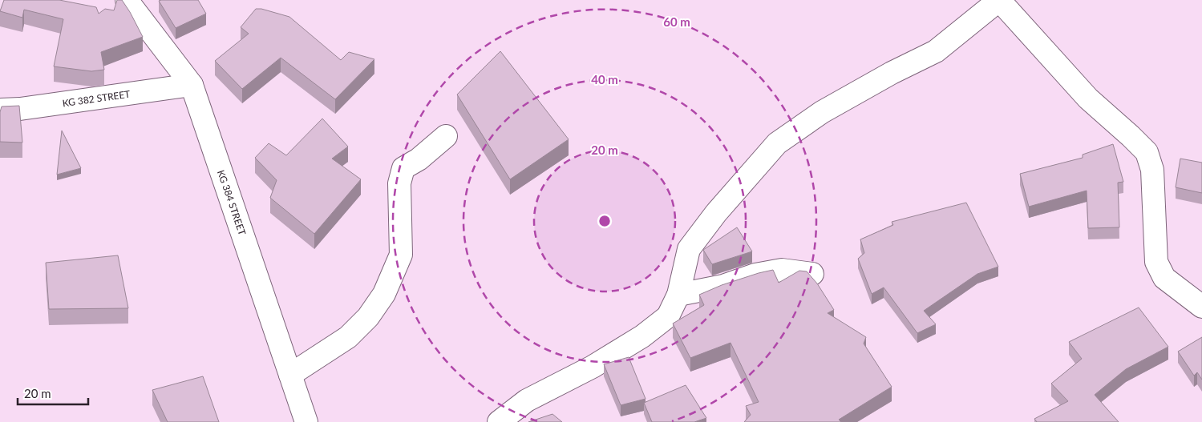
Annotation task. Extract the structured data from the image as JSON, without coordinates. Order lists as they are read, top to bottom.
{
  "streets": {
    "street": ["KG 382 STREET", "KG 384 STREET"]
  },
  "crossings": [
    ["KG 382 STREET", "KG 384 STREET"]
  ],
  "scale_bar": "20 m",
  "rings": ["60 m", "40 m", "20 m"]
}
